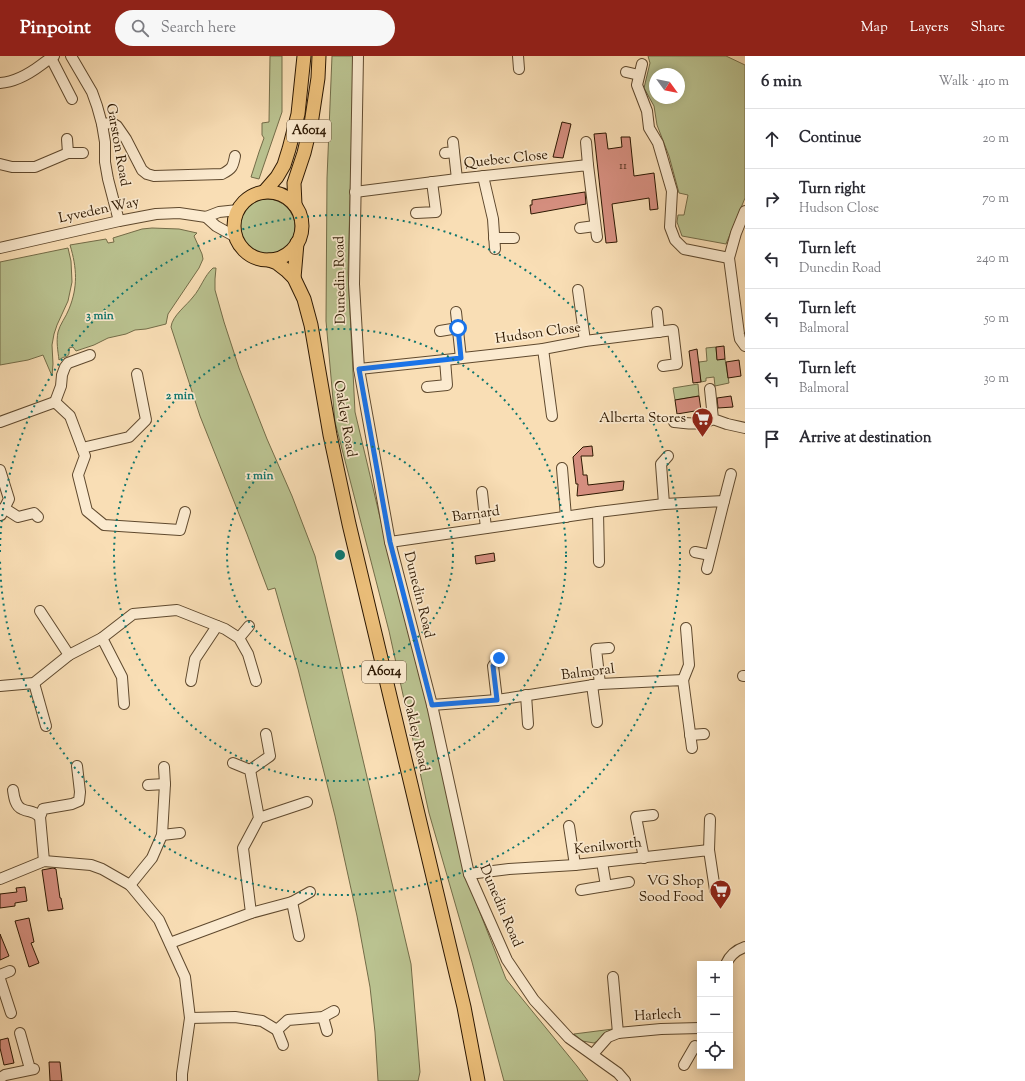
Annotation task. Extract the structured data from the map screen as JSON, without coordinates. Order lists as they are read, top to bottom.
{
  "streets": {
    "main road": ["A6014", "Oakley Road"],
    "street": [
      "Garston Road",
      "Quebec Close",
      "Lyveden Way",
      "Dunedin Road",
      "Hudson Close",
      "Barnard",
      "Balmoral",
      "Kenilworth",
      "Harlech"
    ]
  },
  "crossings": [
    ["A6014", "Lyveden Way"],
    ["A6014", "Oakley Road"],
    ["Garston Road", "Lyveden Way"],
    ["Quebec Close", "Dunedin Road"],
    ["Lyveden Way", "Oakley Road"],
    ["Dunedin Road", "Hudson Close"],
    ["Dunedin Road", "Barnard"],
    ["Dunedin Road", "Balmoral"],
    ["Dunedin Road", "Kenilworth"],
    ["Dunedin Road", "Harlech"]
  ],
  "places": {
    "supermarket": ["Alberta Stores", "VG Shop Sood Food"]
  },
  "house_numbers": ["11"],
  "north": "bottom right",
  "page": {
    "header": "Pinpoint",
    "search": "Search here",
    "nav": ["Map", "Layers", "Share"],
    "heading": ["6 min", "Walk · 410 m"],
    "list": [
      ["Continue", "20 m"],
      ["Turn right", "Hudson Close", "70 m"],
      ["Turn left", "Dunedin Road", "240 m"],
      ["Turn left", "Balmoral", "50 m"],
      ["Turn left", "Balmoral", "30 m"],
      "Arrive at destination"
    ],
    "map_buttons": ["+", "−"]
  },
  "rings": ["3 min", "2 min", "1 min"]
}
